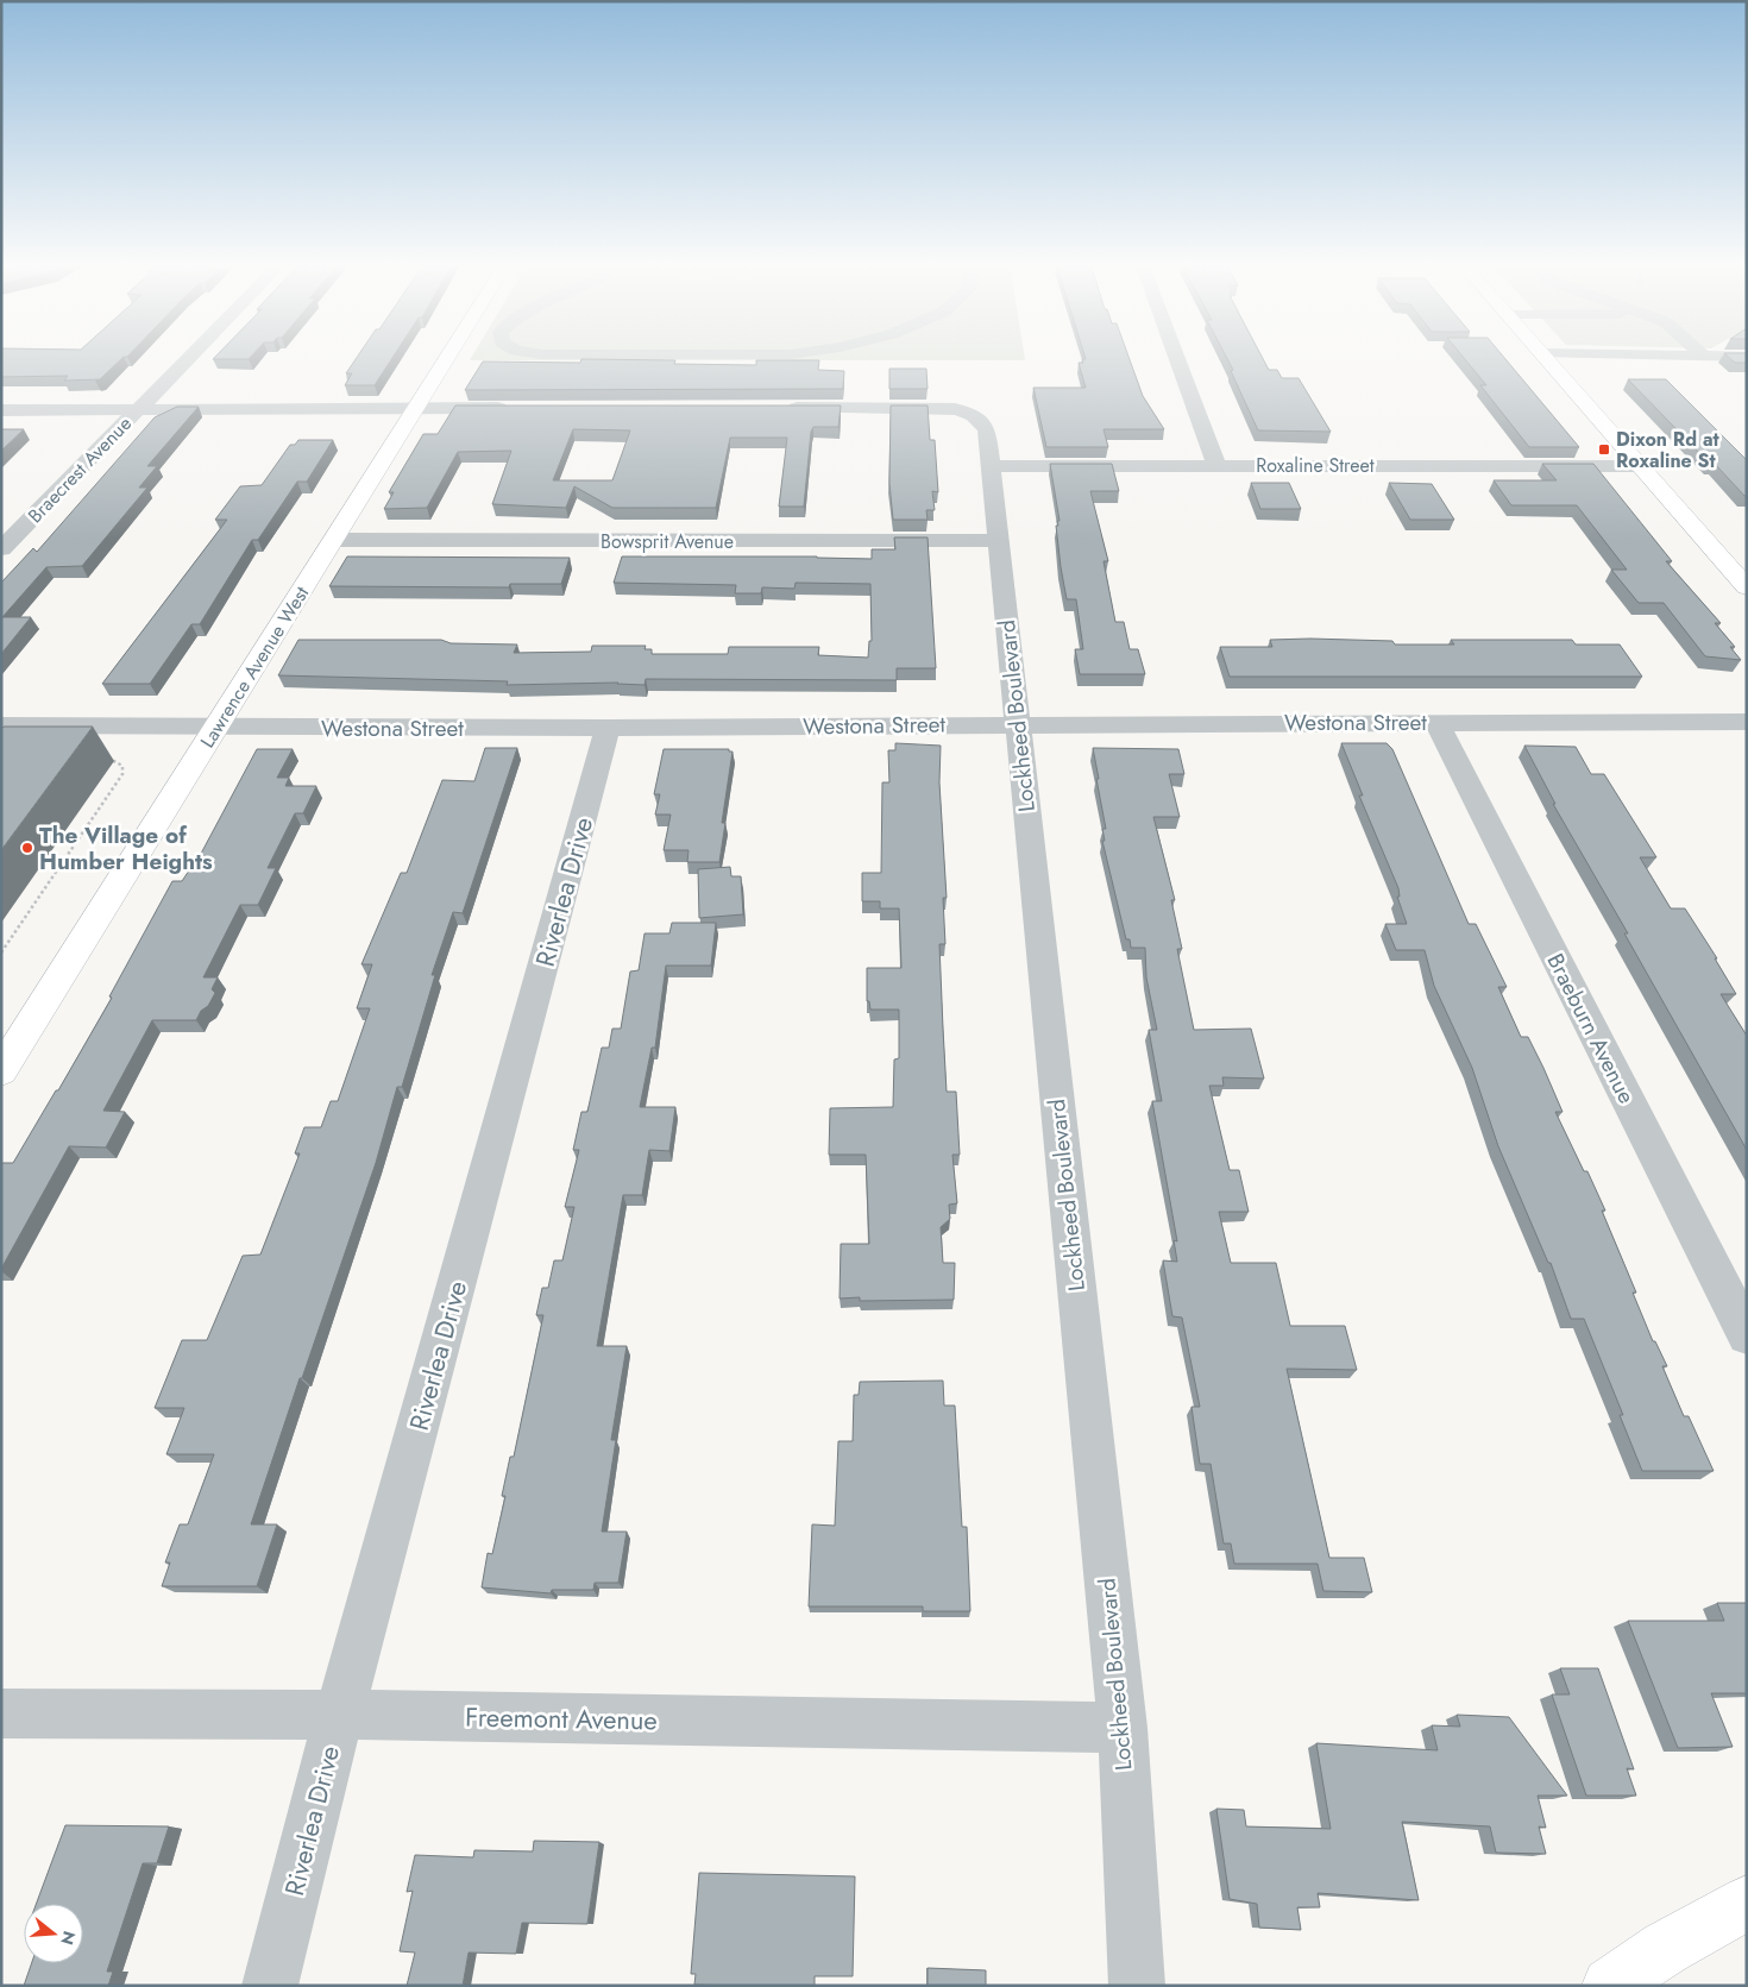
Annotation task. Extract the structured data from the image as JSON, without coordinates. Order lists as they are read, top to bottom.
{
  "streets": {
    "main road": ["Lawrence Avenue West"],
    "street": [
      "Roxaline Street",
      "Braecrest Avenue",
      "Bowsprit Avenue",
      "Lockheed Boulevard",
      "Westona Street",
      "Riverlea Drive",
      "Braeburn Avenue",
      "Freemont Avenue"
    ]
  },
  "crossings": [
    ["Roxaline Street", "Lockheed Boulevard"],
    ["Bowsprit Avenue", "Lawrence Avenue West"],
    ["Bowsprit Avenue", "Lockheed Boulevard"],
    ["Lawrence Avenue West", "Westona Street"],
    ["Lockheed Boulevard", "Westona Street"],
    ["Lockheed Boulevard", "Freemont Avenue"],
    ["Westona Street", "Riverlea Drive"],
    ["Westona Street", "Braeburn Avenue"],
    ["Riverlea Drive", "Freemont Avenue"]
  ],
  "places": {
    "transit": ["Dixon Rd at Roxaline St"],
    "other": ["The Village of Humber Heights"]
  },
  "north": "right"
}
